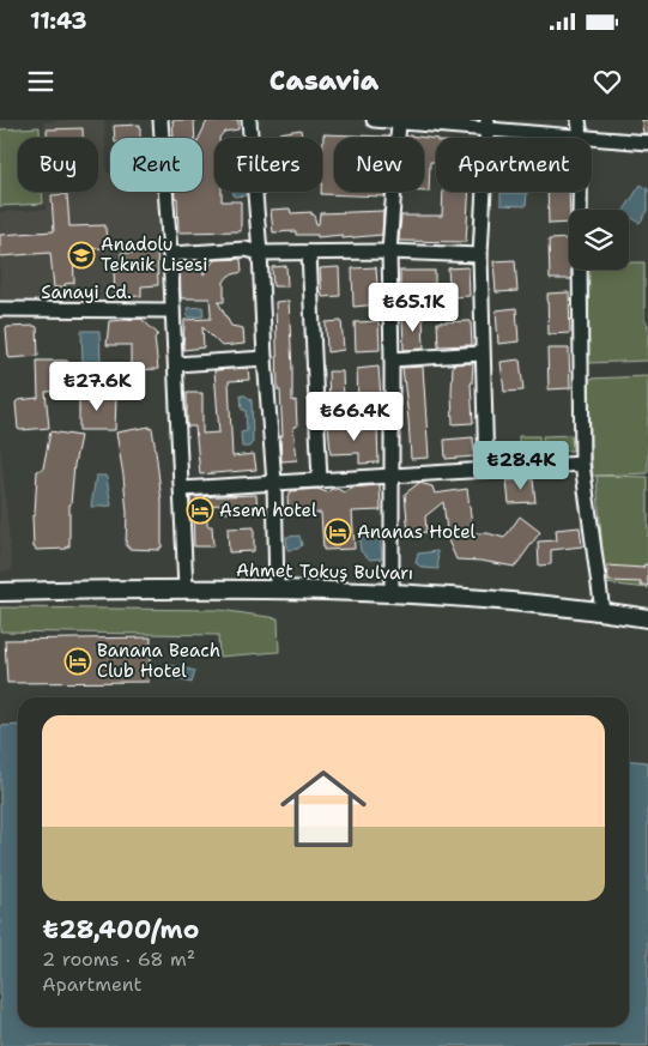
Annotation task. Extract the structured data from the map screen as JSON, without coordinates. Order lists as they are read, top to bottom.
{
  "streets": {
    "main road": ["Ahmet Tokuş Bulvarı"],
    "street": ["Sanayi Cd."]
  },
  "places": {
    "school or university": ["Anadolu Teknik Lisesi"],
    "hotel": ["Asem hotel", "Ananas Hotel", "Banana Beach Club Hotel"]
  },
  "page": {
    "status": "11:43",
    "header": "Casavia",
    "chip": [
      "Buy",
      "Rent",
      "Filters",
      "New",
      "Apartment"
    ],
    "price": [
      "₺65.1K",
      "₺27.6K",
      "₺66.4K",
      "₺28.4K"
    ],
    "list": [
      {
        "name": "₺28,400/mo",
        "note": "2 rooms · 68 m² · Apartment"
      }
    ]
  }
}
